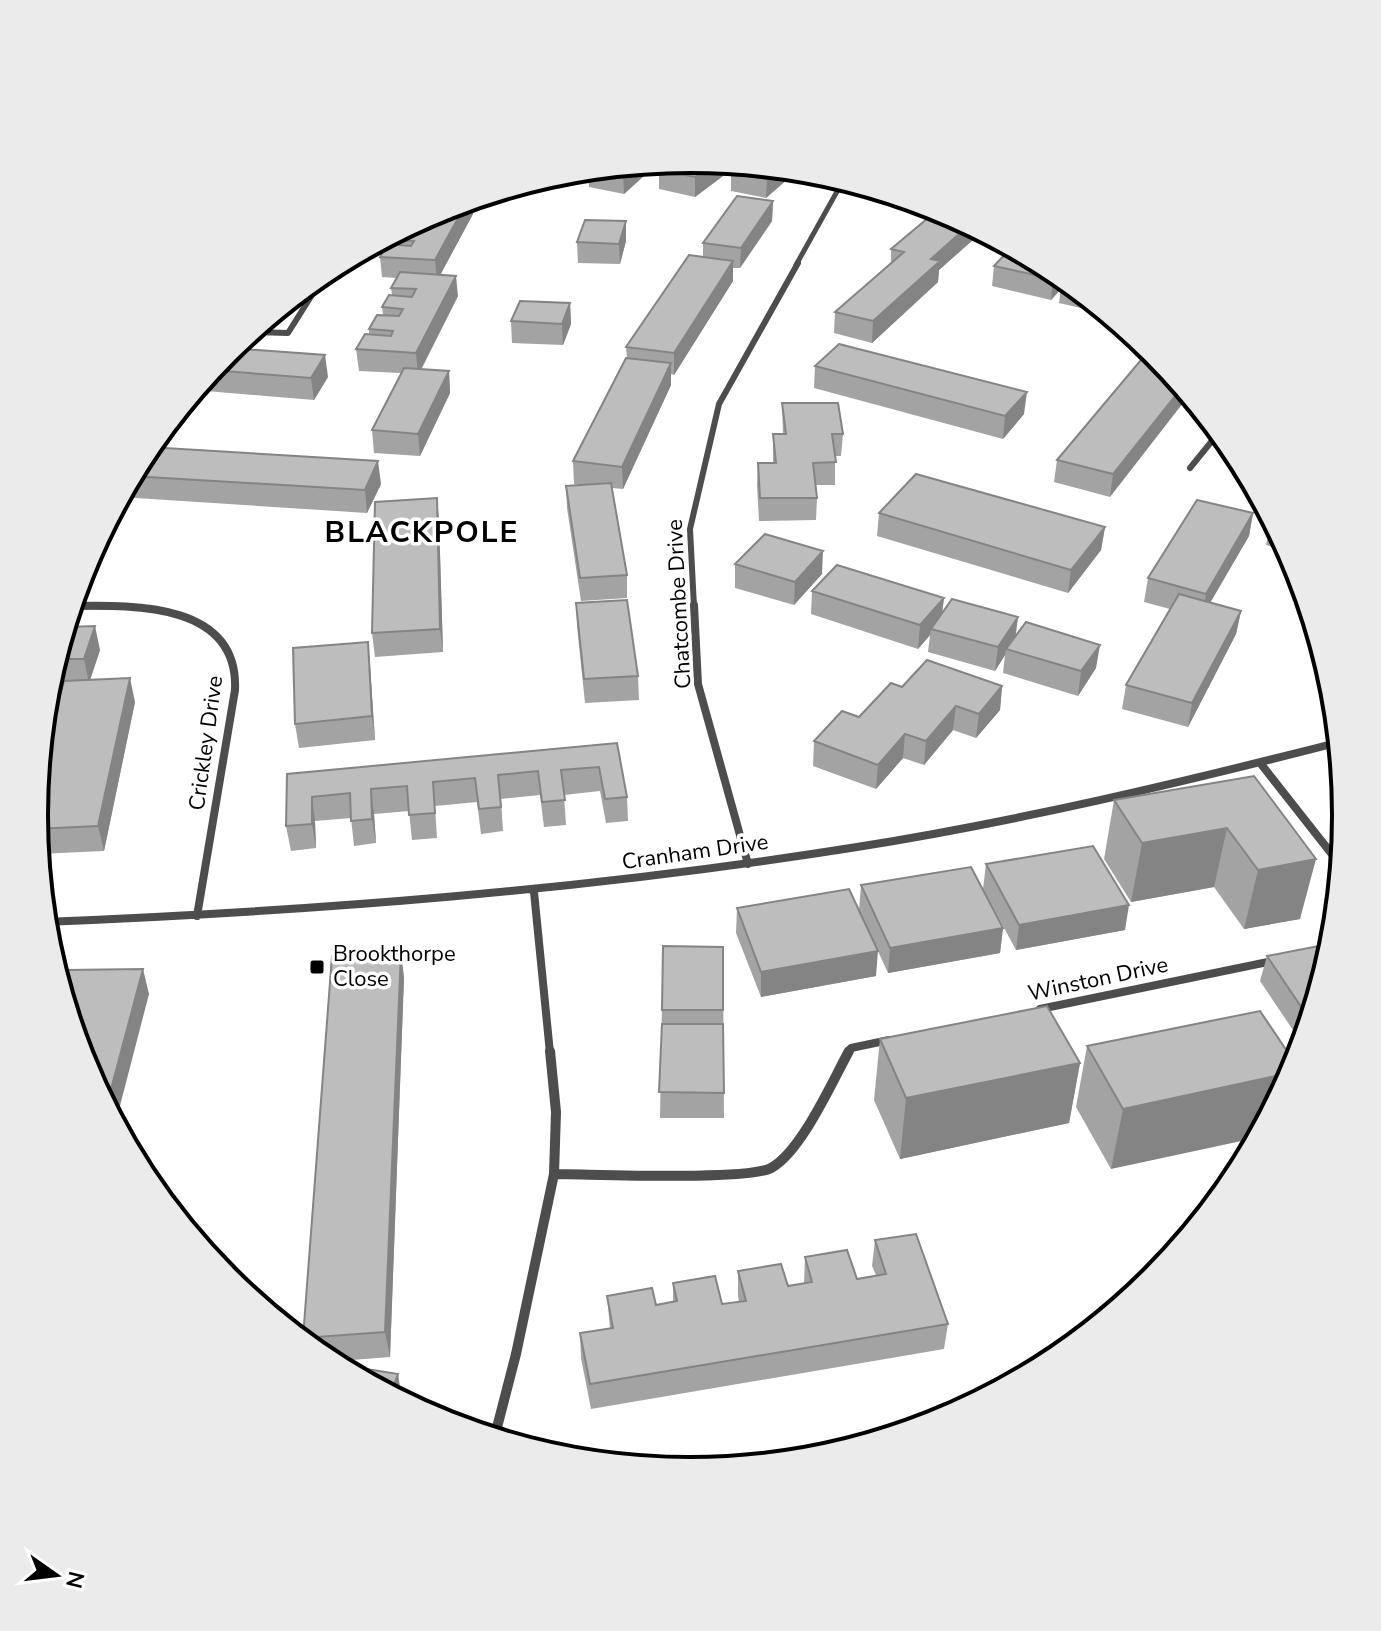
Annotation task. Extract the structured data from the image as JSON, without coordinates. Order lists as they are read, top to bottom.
{
  "streets": {
    "street": [
      "Chatcombe Drive",
      "Crickley Drive",
      "Cranham Drive",
      "Winston Drive"
    ]
  },
  "crossings": [
    ["Chatcombe Drive", "Cranham Drive"],
    ["Crickley Drive", "Cranham Drive"]
  ],
  "districts": ["BLACKPOLE"],
  "places": {
    "transit": ["Brookthorpe Close"]
  },
  "north": "right"
}
